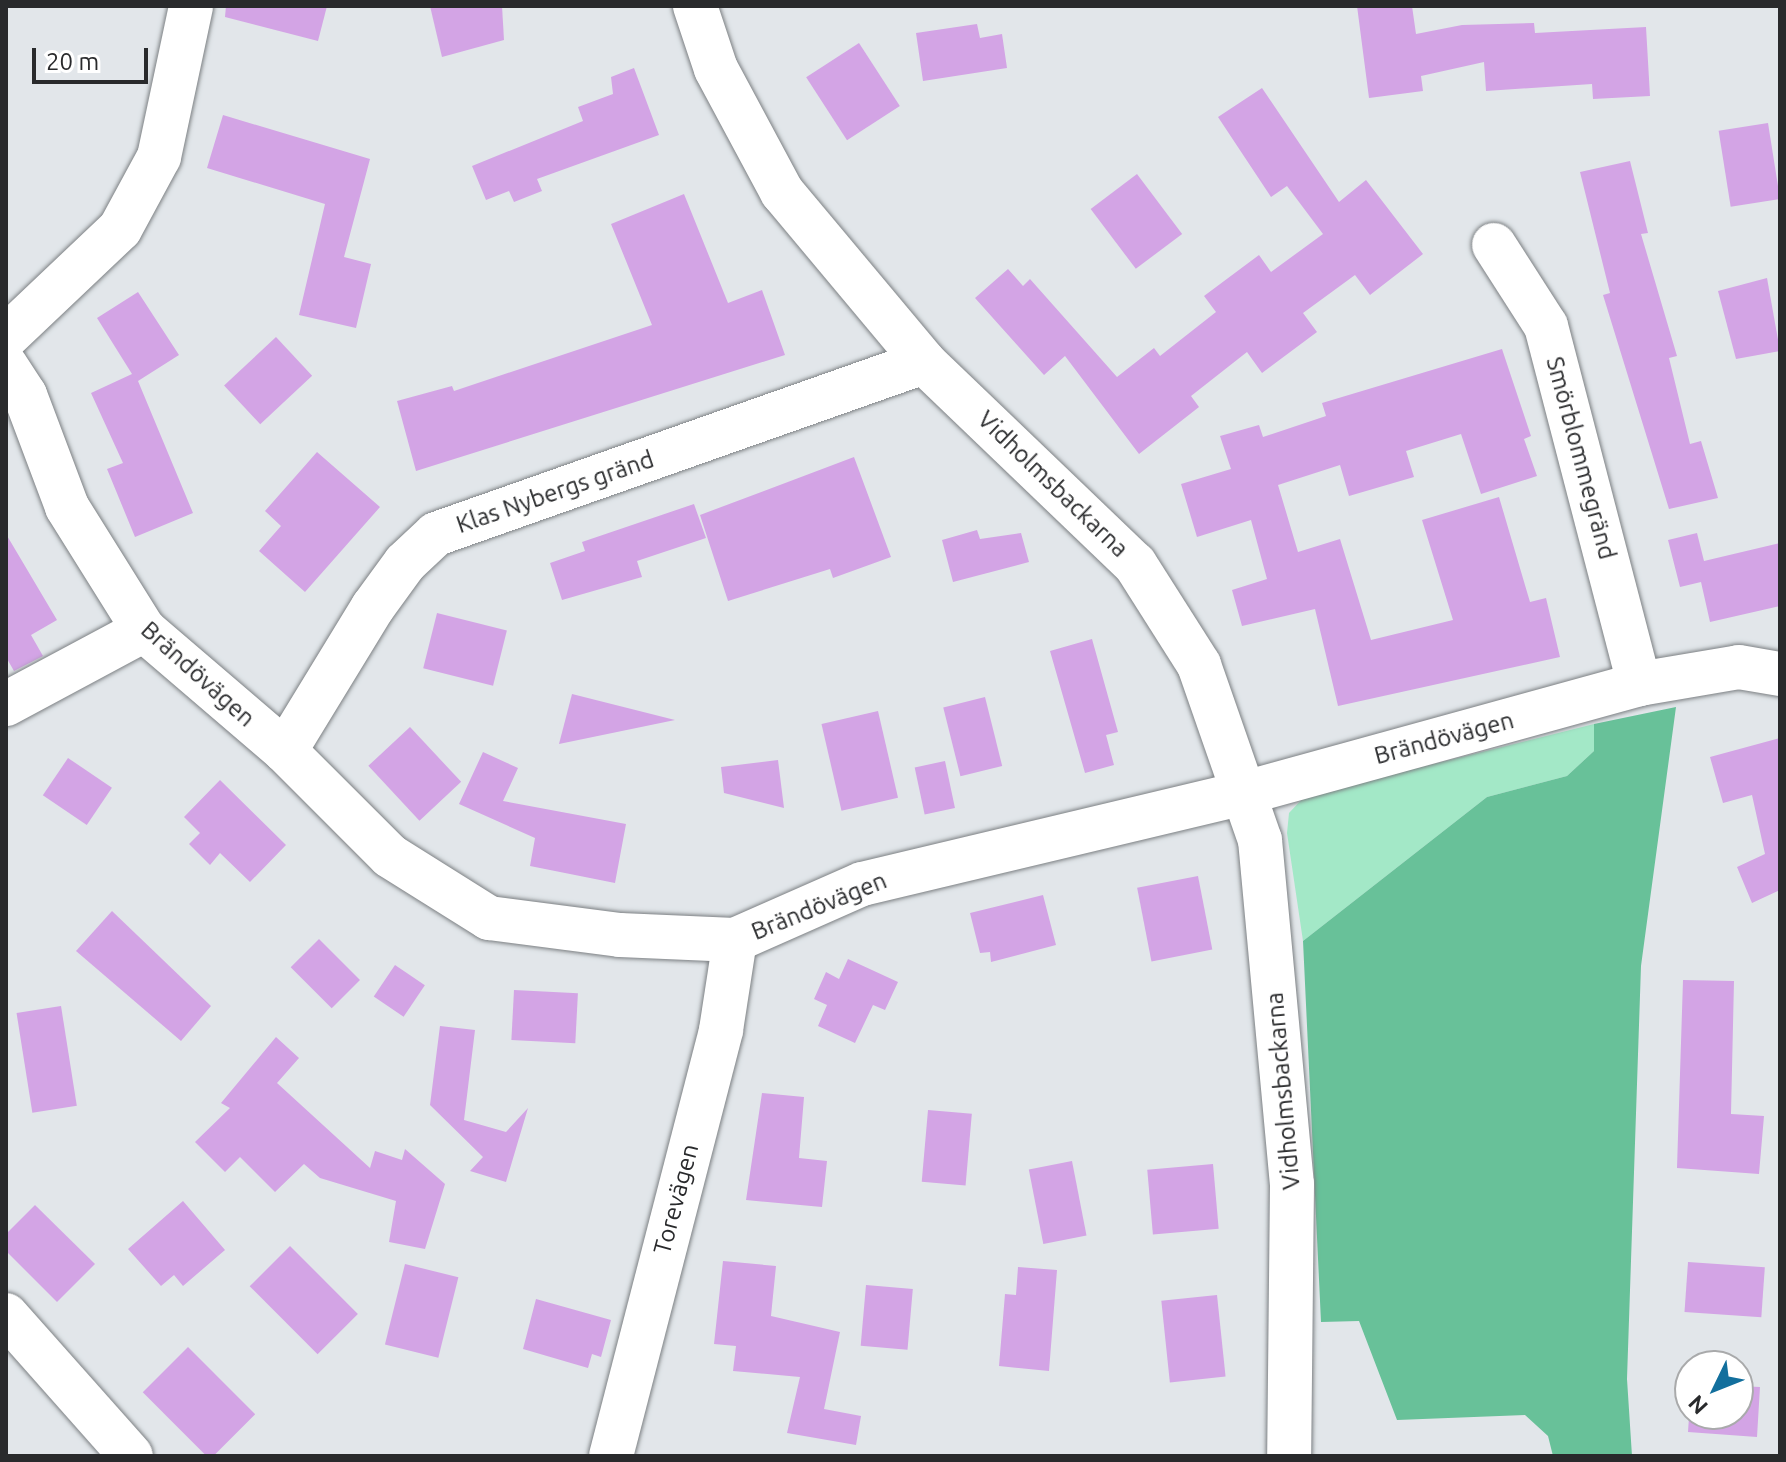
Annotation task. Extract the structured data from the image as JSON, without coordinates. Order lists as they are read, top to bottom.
{
  "streets": {
    "street": [
      "Smörblommegränd",
      "Vidholmsbackarna",
      "Klas Nybergs gränd",
      "Brändövägen",
      "Torevägen"
    ]
  },
  "crossings": [
    ["Smörblommegränd", "Brändövägen"],
    ["Vidholmsbackarna", "Klas Nybergs gränd"],
    ["Vidholmsbackarna", "Brändövägen"],
    ["Klas Nybergs gränd", "Brändövägen"],
    ["Brändövägen", "Torevägen"]
  ],
  "scale_bar": "20 m",
  "north": "bottom left"
}
